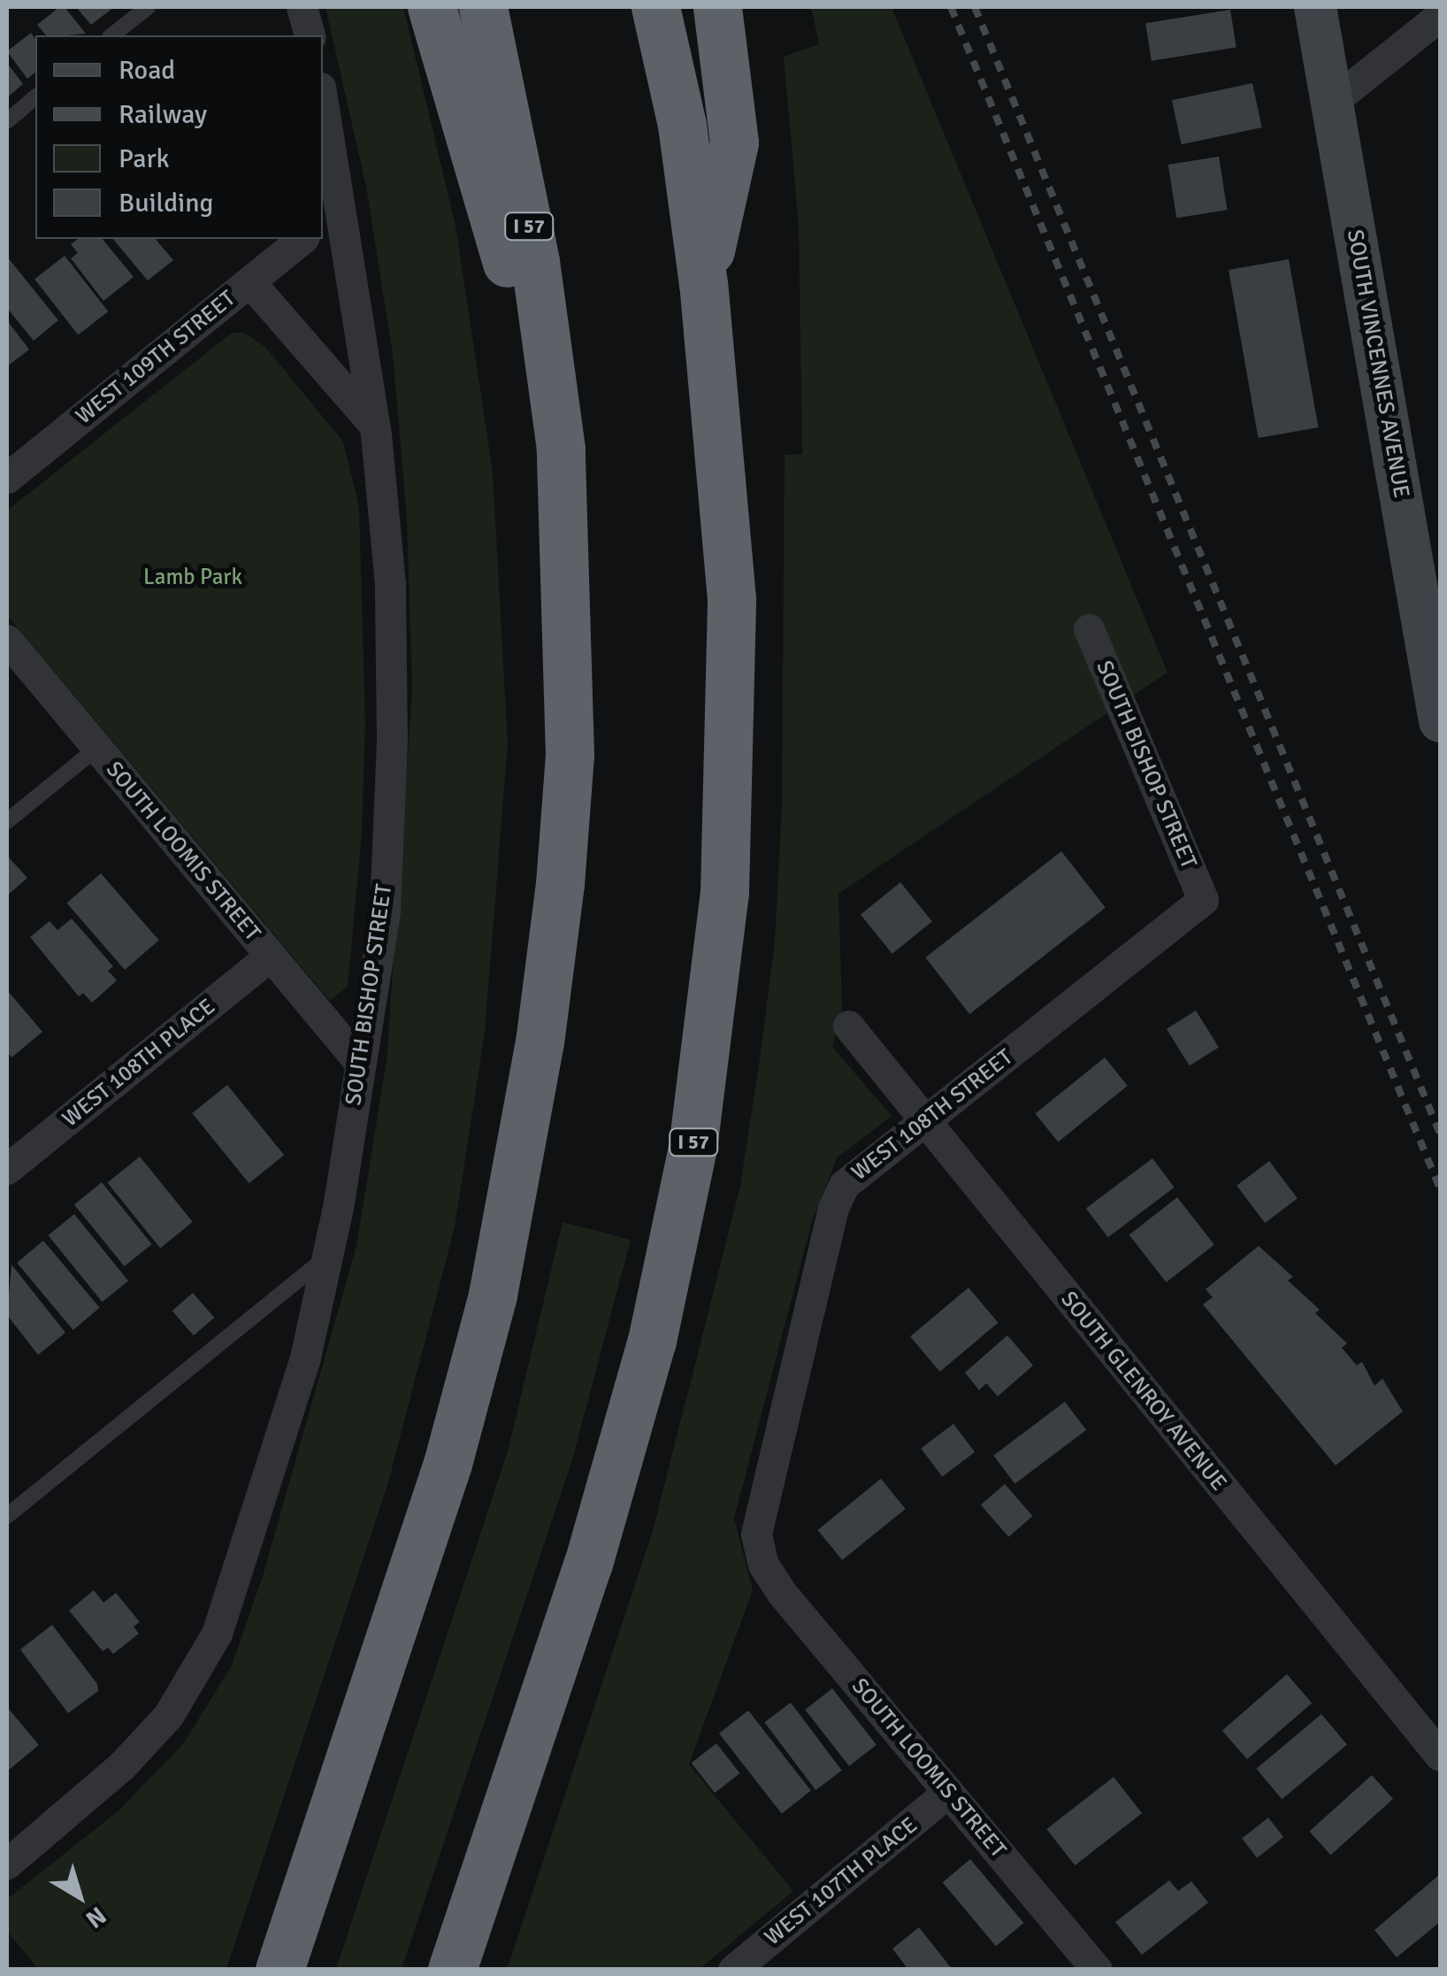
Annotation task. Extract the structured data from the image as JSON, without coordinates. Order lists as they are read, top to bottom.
{
  "streets": {
    "highway": ["I 57"],
    "main road": ["SOUTH VINCENNES AVENUE"],
    "street": [
      "WEST 109TH STREET",
      "SOUTH BISHOP STREET",
      "SOUTH LOOMIS STREET",
      "WEST 108TH PLACE",
      "WEST 108TH STREET",
      "SOUTH GLENROY AVENUE",
      "WEST 107TH PLACE"
    ]
  },
  "crossings": [
    ["SOUTH BISHOP STREET", "SOUTH LOOMIS STREET"],
    ["SOUTH BISHOP STREET", "WEST 108TH STREET"],
    ["SOUTH LOOMIS STREET", "WEST 108TH PLACE"],
    ["SOUTH LOOMIS STREET", "WEST 108TH STREET"],
    ["SOUTH LOOMIS STREET", "WEST 107TH PLACE"],
    ["WEST 108TH STREET", "SOUTH GLENROY AVENUE"]
  ],
  "parks": ["Lamb Park"],
  "legend": [
    "Road",
    "Railway",
    "Park",
    "Building"
  ],
  "north": "bottom right"
}
